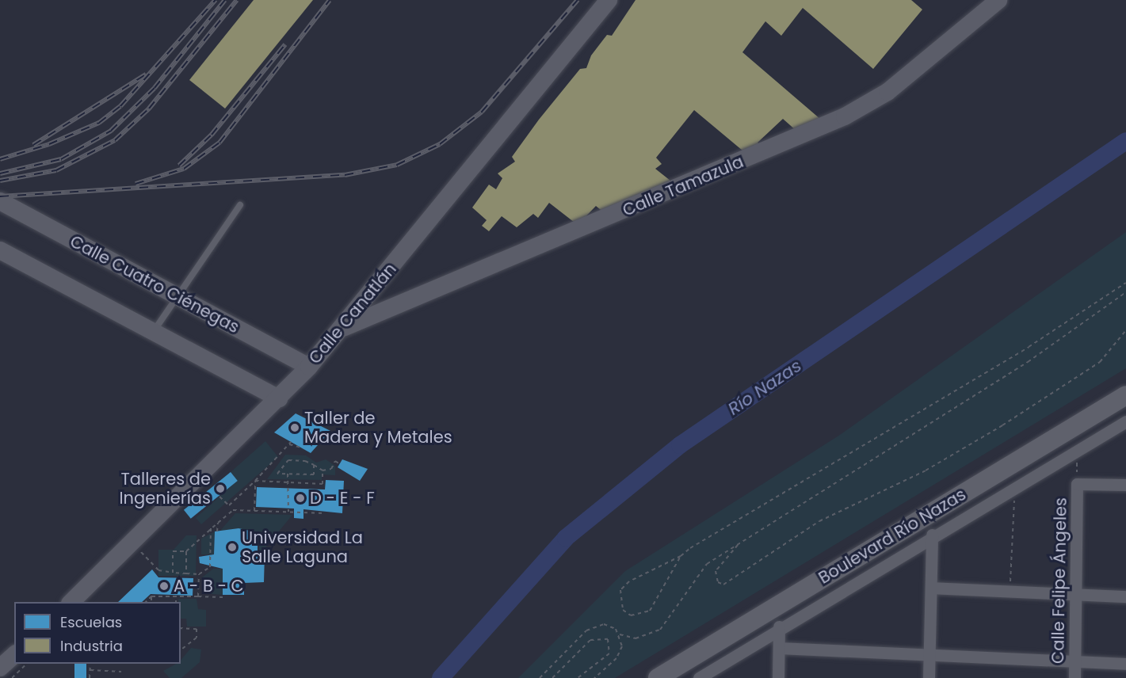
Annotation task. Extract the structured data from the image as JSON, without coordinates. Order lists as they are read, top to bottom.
{
  "streets": {
    "main road": ["Boulevard Río Nazas"],
    "street": [
      "Calle Tamazula",
      "Calle Cuatro Ciénegas",
      "Calle Canatlán",
      "Calle Felipe Ángeles"
    ]
  },
  "crossings": [
    ["Calle Tamazula", "Calle Canatlán"],
    ["Calle Cuatro Ciénegas", "Calle Canatlán"]
  ],
  "water": ["Río Nazas"],
  "places": [
    "Taller de Madera y Metales",
    "Talleres de Ingenierías",
    "D - E - F",
    "Universidad La Salle Laguna",
    "A - B - C"
  ],
  "legend": ["Escuelas", "Industria"]
}
